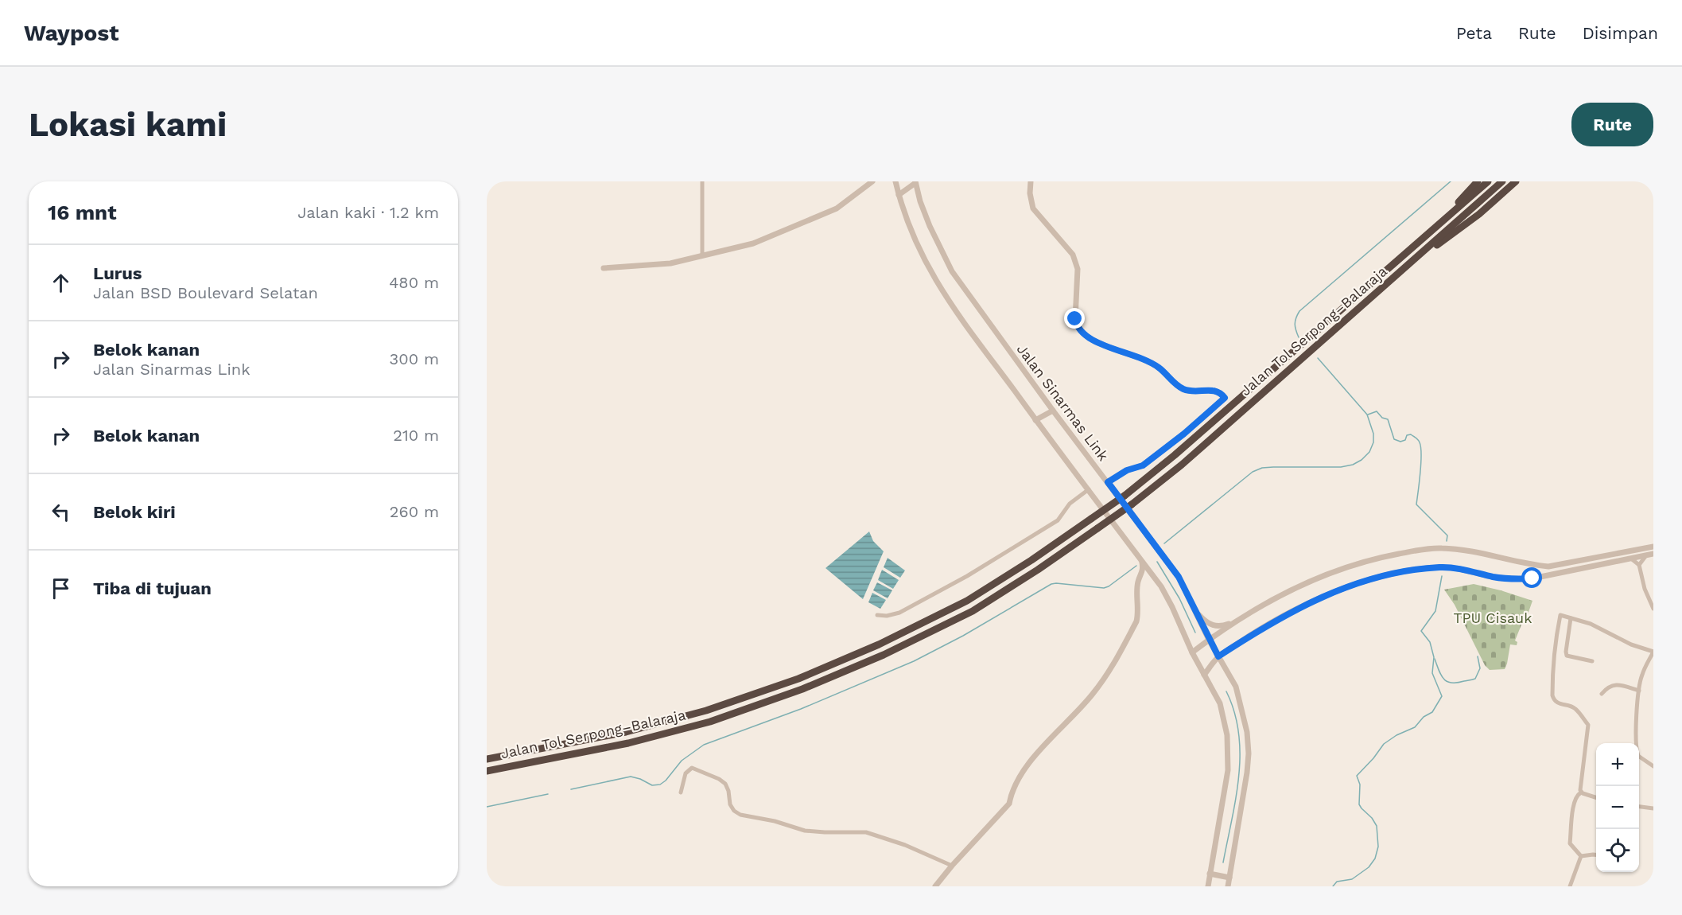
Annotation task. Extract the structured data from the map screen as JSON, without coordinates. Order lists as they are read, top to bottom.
{
  "streets": {
    "highway": ["Jalan Tol Serpong–Balaraja"],
    "street": ["Jalan Sinarmas Link"]
  },
  "parks": ["TPU Cisauk"],
  "page": {
    "header": "Waypost",
    "nav": ["Peta", "Rute", "Disimpan"],
    "buttons": "Rute",
    "title": "Lokasi kami",
    "heading": ["16 mnt", "Jalan kaki · 1.2 km"],
    "list": [
      ["Lurus", "Jalan BSD Boulevard Selatan", "480 m"],
      ["Belok kanan", "Jalan Sinarmas Link", "300 m"],
      ["Belok kanan", "210 m"],
      ["Belok kiri", "260 m"],
      "Tiba di tujuan"
    ],
    "map_buttons": ["+", "−"]
  }
}
